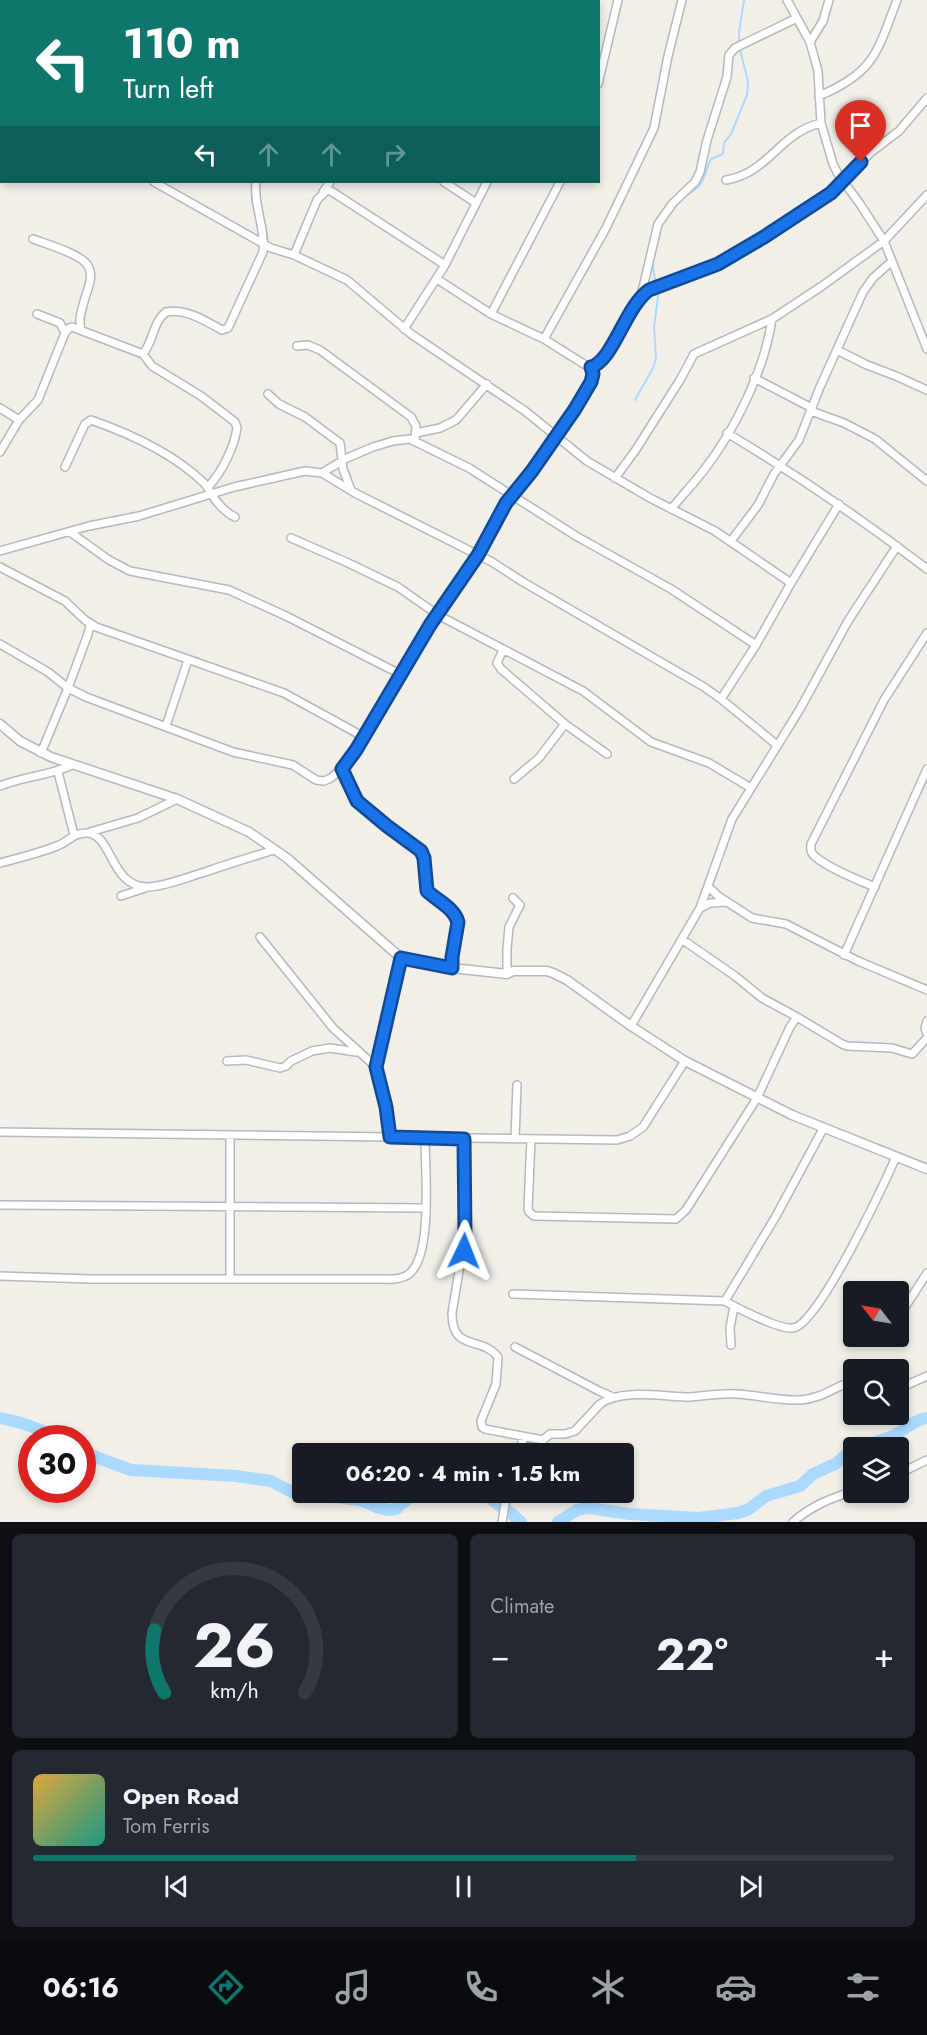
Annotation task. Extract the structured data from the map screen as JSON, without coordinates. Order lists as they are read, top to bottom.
{
  "north": "top left",
  "page": {
    "turn": ["110 m", "Turn left"],
    "limit": "30",
    "trip": "06:20 · 4 min · 1.5 km",
    "tile": "Climate",
    "heat": ["−", "22°", "+"],
    "song": ["Open Road", "Tom Ferris"],
    "tabs": "06:16",
    "gauge": ["26", "km/h"]
  }
}
